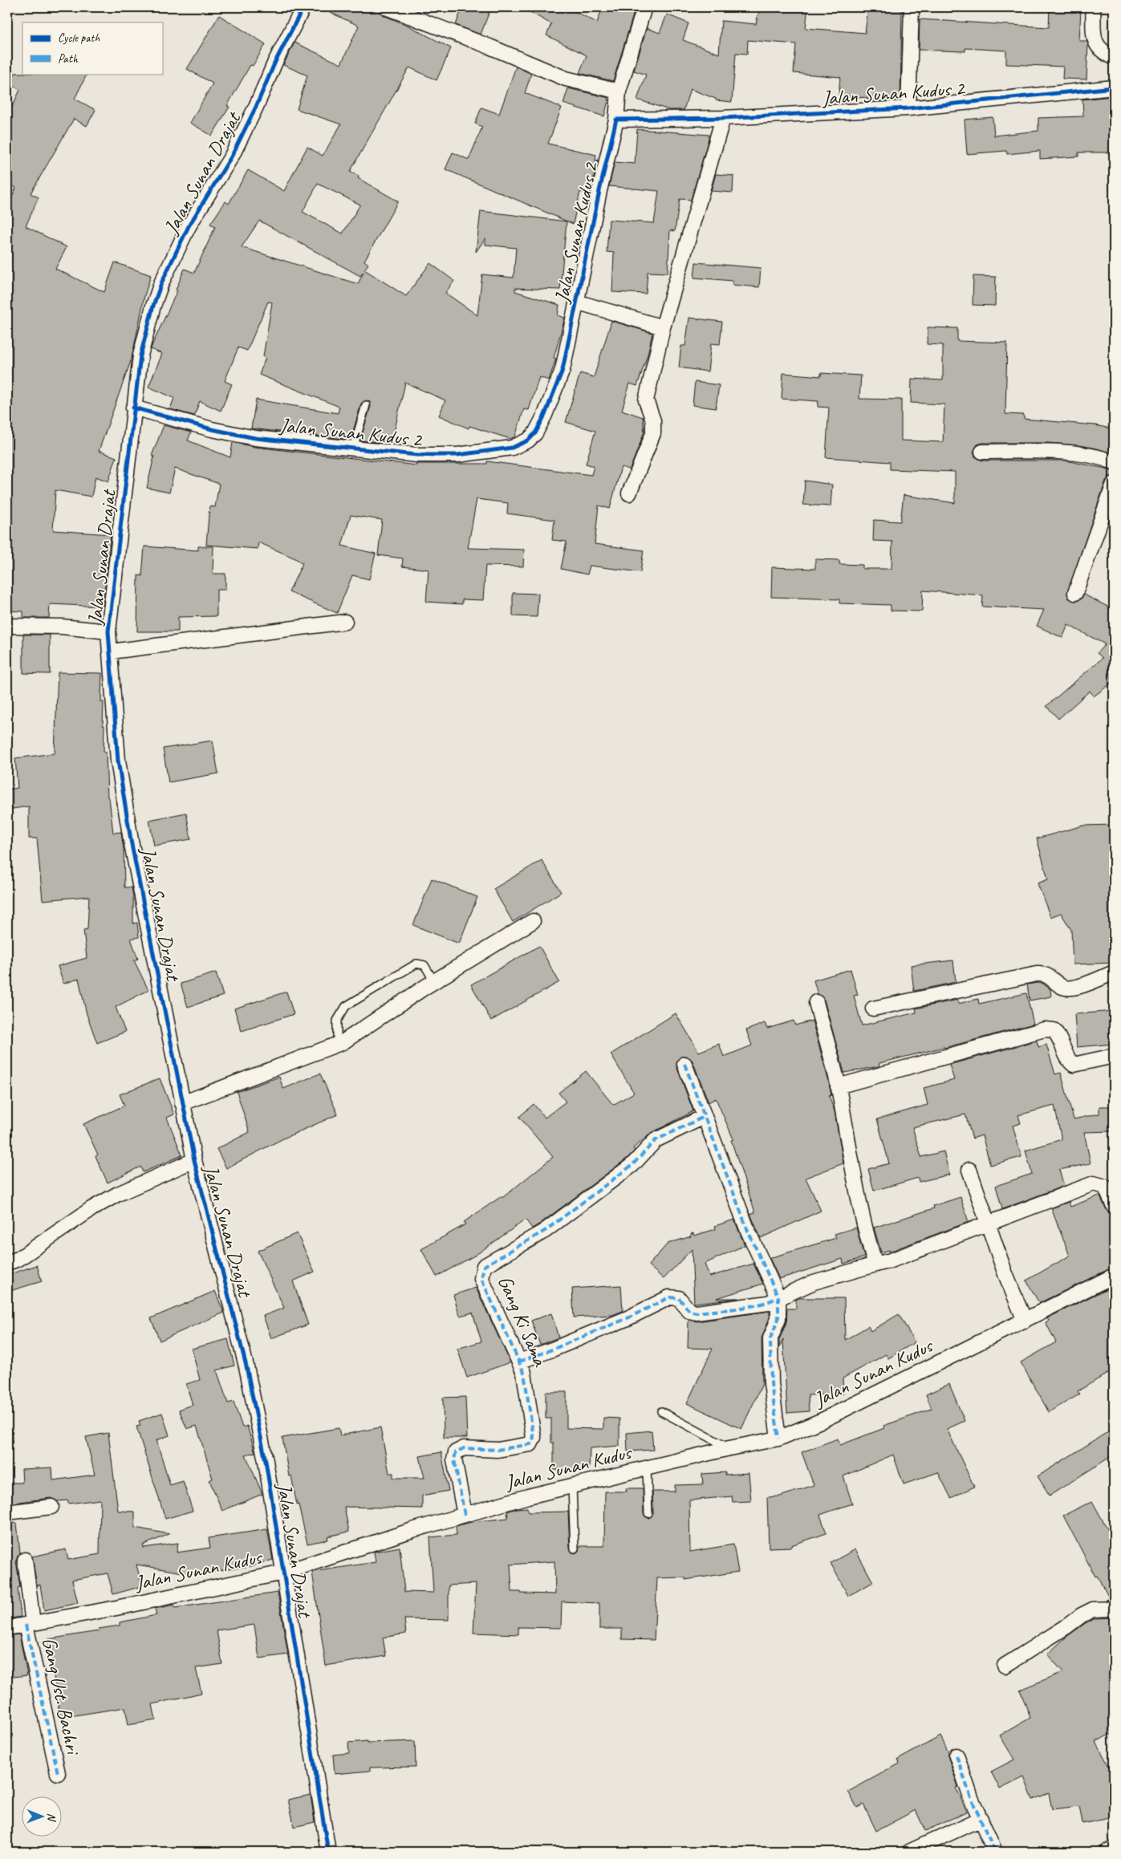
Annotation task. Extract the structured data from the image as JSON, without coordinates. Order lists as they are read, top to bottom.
{
  "streets": {
    "street": [
      "Jalan Sunan Kudus 2",
      "Jalan Sunan Drajat",
      "Gang Ki Sama",
      "Jalan Sunan Kudus",
      "Gang Ust. Bachri"
    ]
  },
  "crossings": [
    ["Jalan Sunan Kudus 2", "Jalan Sunan Drajat"],
    ["Jalan Sunan Drajat", "Jalan Sunan Kudus"],
    ["Gang Ki Sama", "Jalan Sunan Kudus"],
    ["Jalan Sunan Kudus", "Gang Ust. Bachri"]
  ],
  "legend": ["Cycle path", "Path"],
  "north": "right"
}
